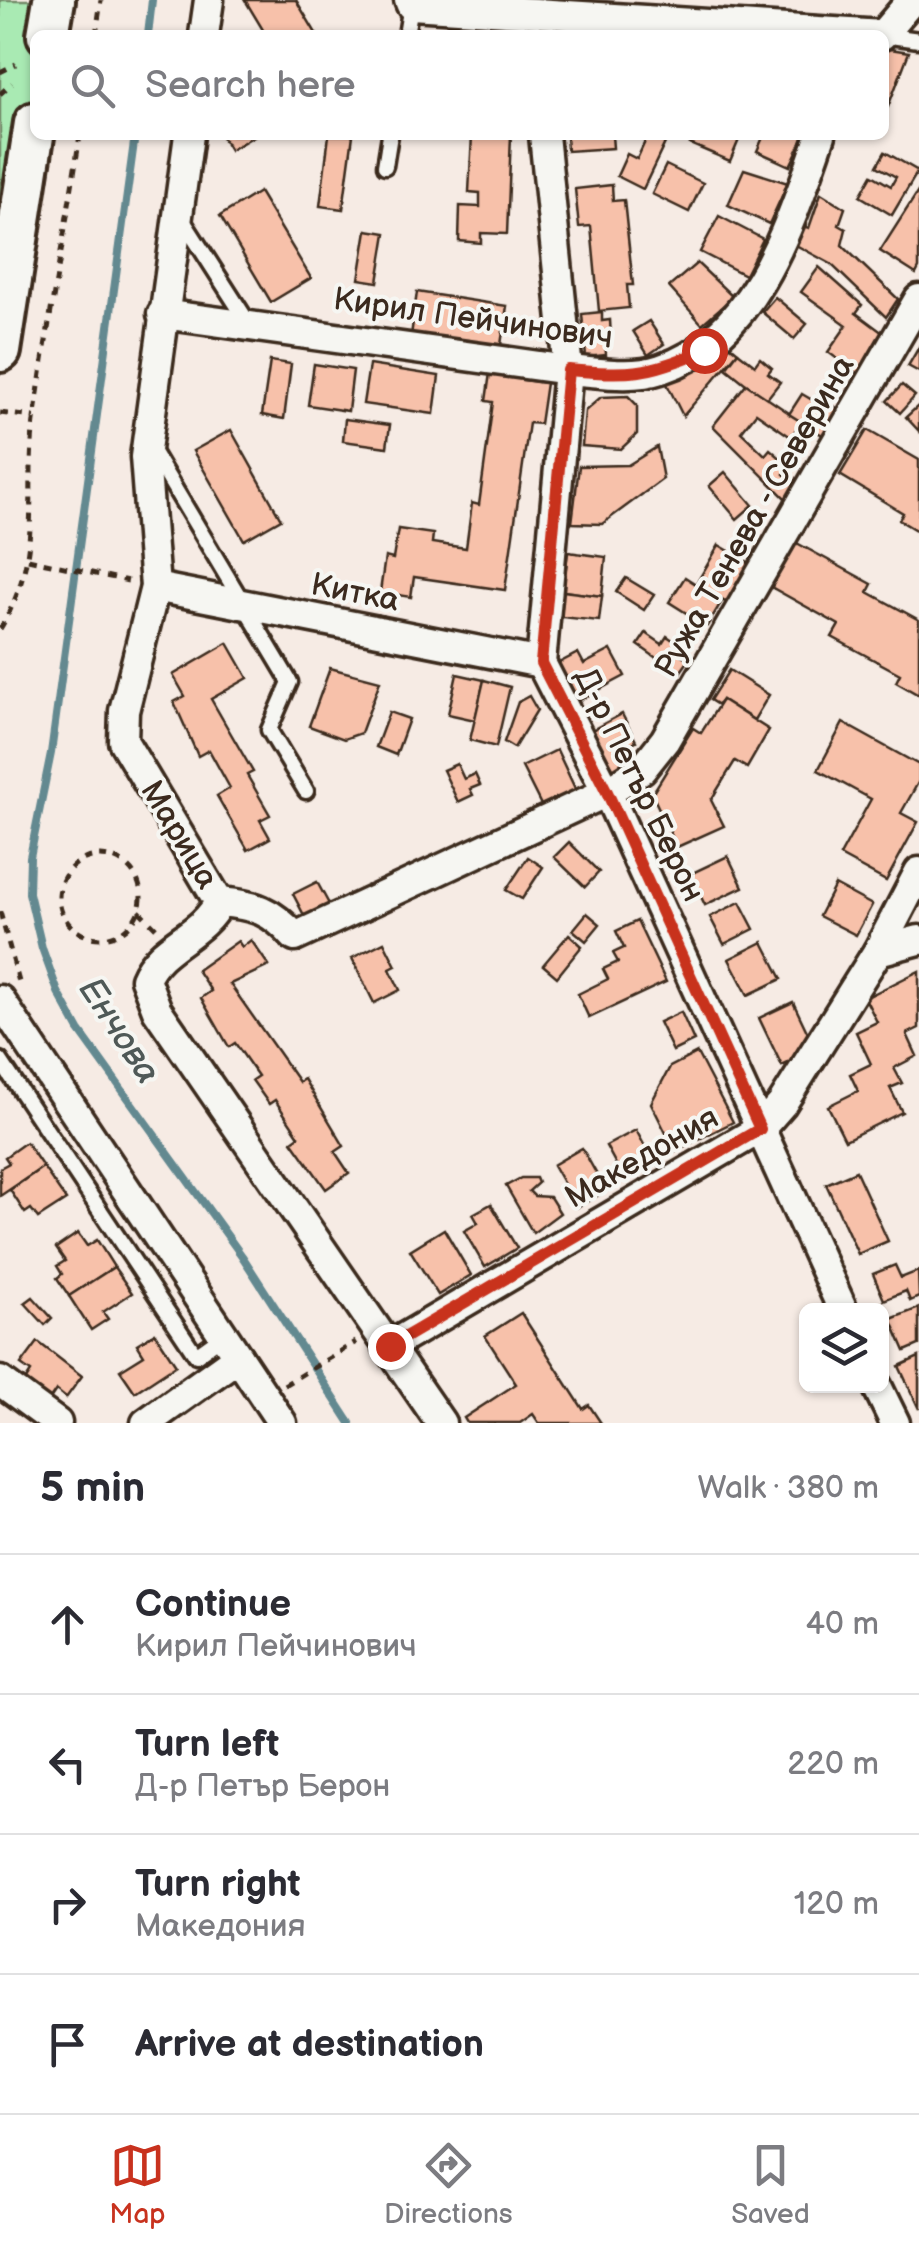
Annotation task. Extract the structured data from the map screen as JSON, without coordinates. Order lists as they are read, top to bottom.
{
  "streets": {
    "street": [
      "Кирил Пейчинович",
      "Ружа Тенева - Северина",
      "Китка",
      "Д-р Петър Берон",
      "Марица",
      "Македония"
    ]
  },
  "crossings": [
    ["Кирил Пейчинович", "Д-р Петър Берон"],
    ["Кирил Пейчинович", "Марица"],
    ["Ружа Тенева - Северина", "Д-р Петър Берон"],
    ["Ружа Тенева - Северина", "Марица"],
    ["Китка", "Д-р Петър Берон"],
    ["Китка", "Марица"],
    ["Д-р Петър Берон", "Македония"],
    ["Марица", "Македония"]
  ],
  "water": ["Енчова"],
  "page": {
    "search": "Search here",
    "heading": ["5 min", "Walk · 380 m"],
    "list": [
      ["Continue", "Кирил Пейчинович", "40 m"],
      ["Turn left", "Д-р Петър Берон", "220 m"],
      ["Turn right", "Македония", "120 m"],
      "Arrive at destination"
    ],
    "nav": ["Map", "Directions", "Saved"]
  }
}
